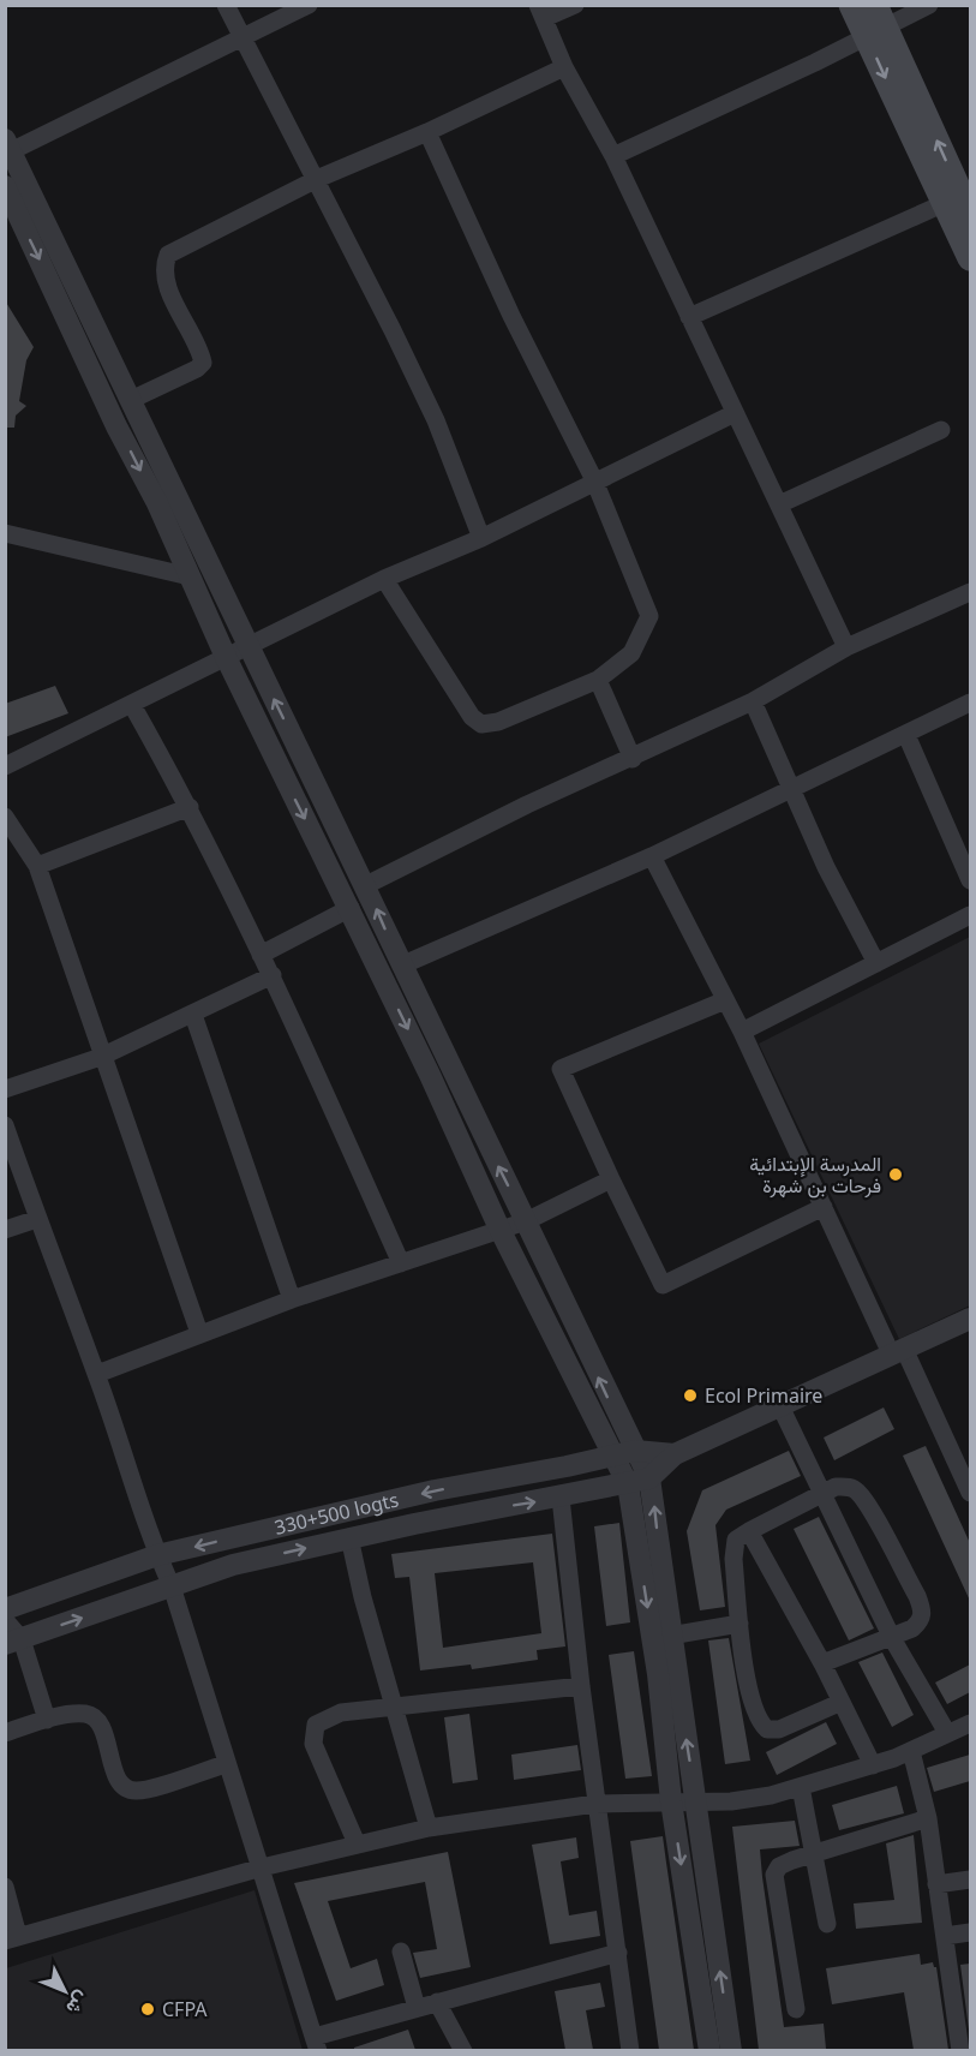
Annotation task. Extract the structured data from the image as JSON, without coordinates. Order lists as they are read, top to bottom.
{
  "streets": {
    "street": ["330+500 logts"]
  },
  "places": ["المدرسة الإبتدائية فرحات بن شهرة", "Ecol Primaire", "CFPA"],
  "north": "bottom right"
}
